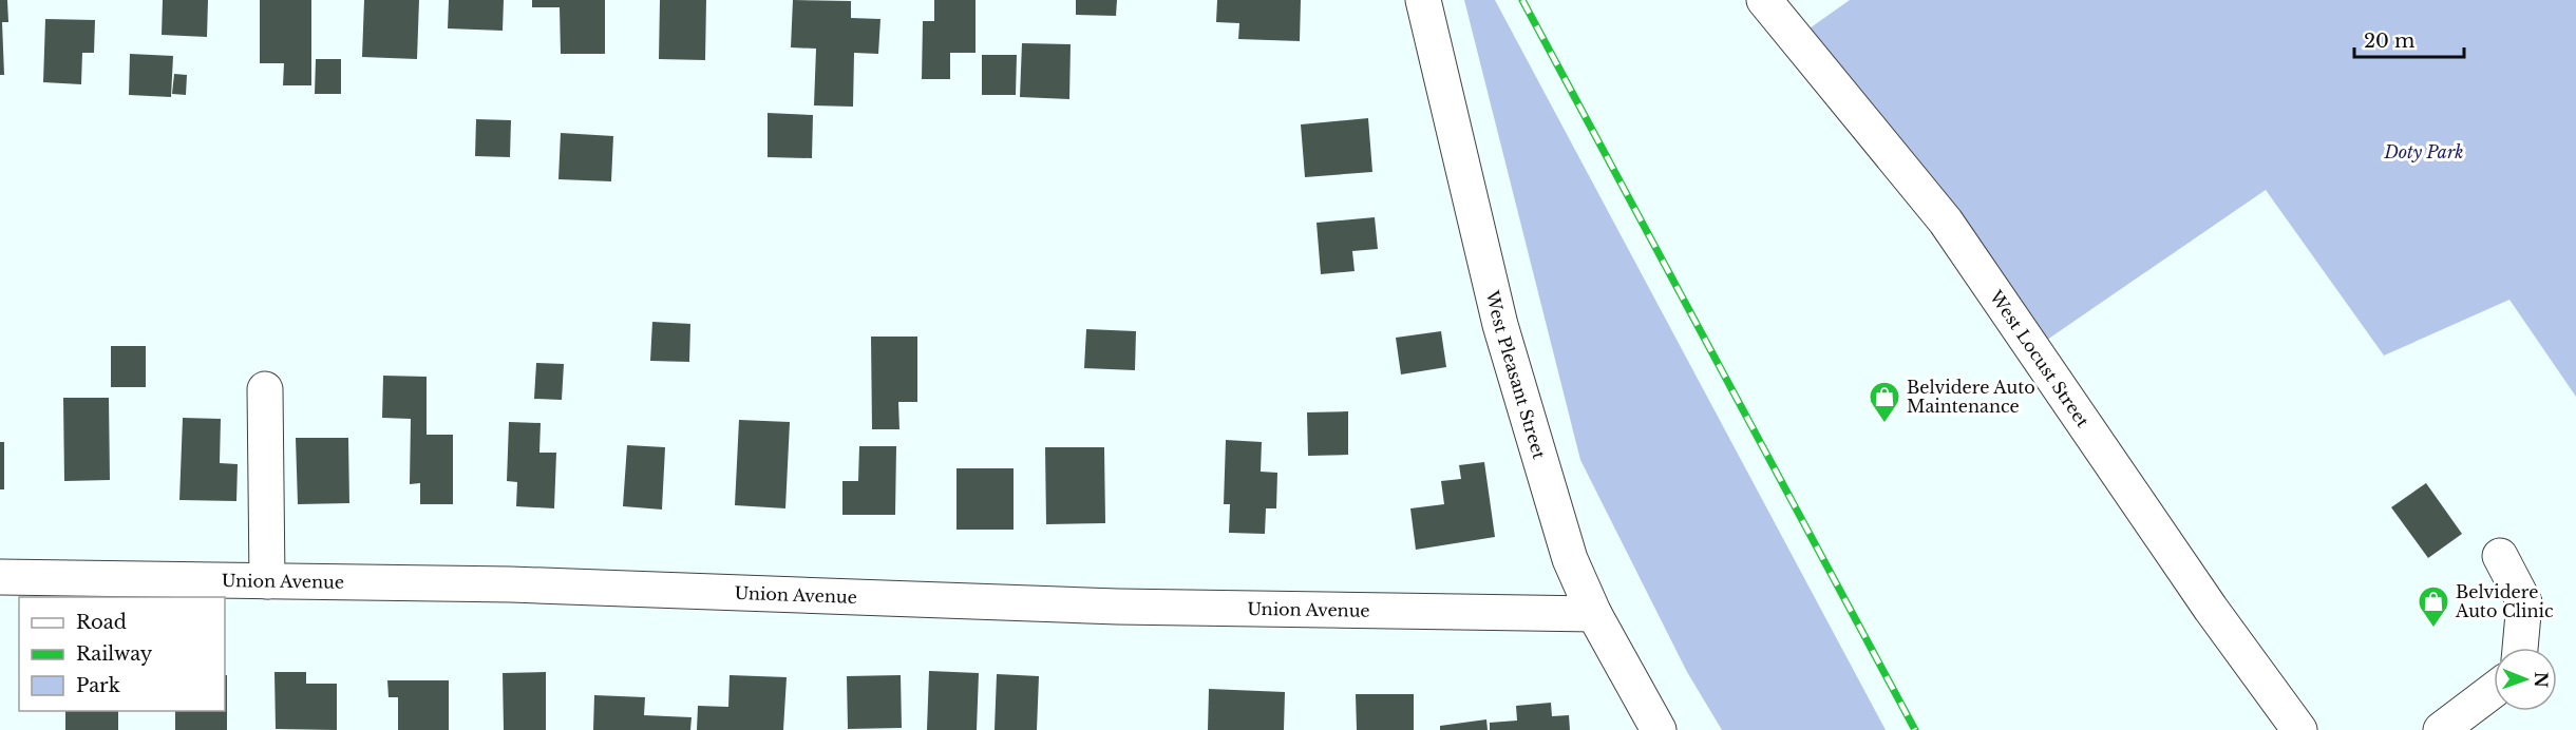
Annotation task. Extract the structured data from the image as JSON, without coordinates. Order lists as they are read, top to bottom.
{
  "streets": {
    "street": ["West Locust Street", "West Pleasant Street", "Union Avenue"]
  },
  "crossings": [
    ["West Pleasant Street", "Union Avenue"]
  ],
  "parks": ["Doty Park"],
  "places": {
    "shop": ["Belvidere Auto Maintenance", "Belvidere Auto Clinic"]
  },
  "legend": ["Road", "Railway", "Park"],
  "scale_bar": "20 m",
  "north": "right"
}
